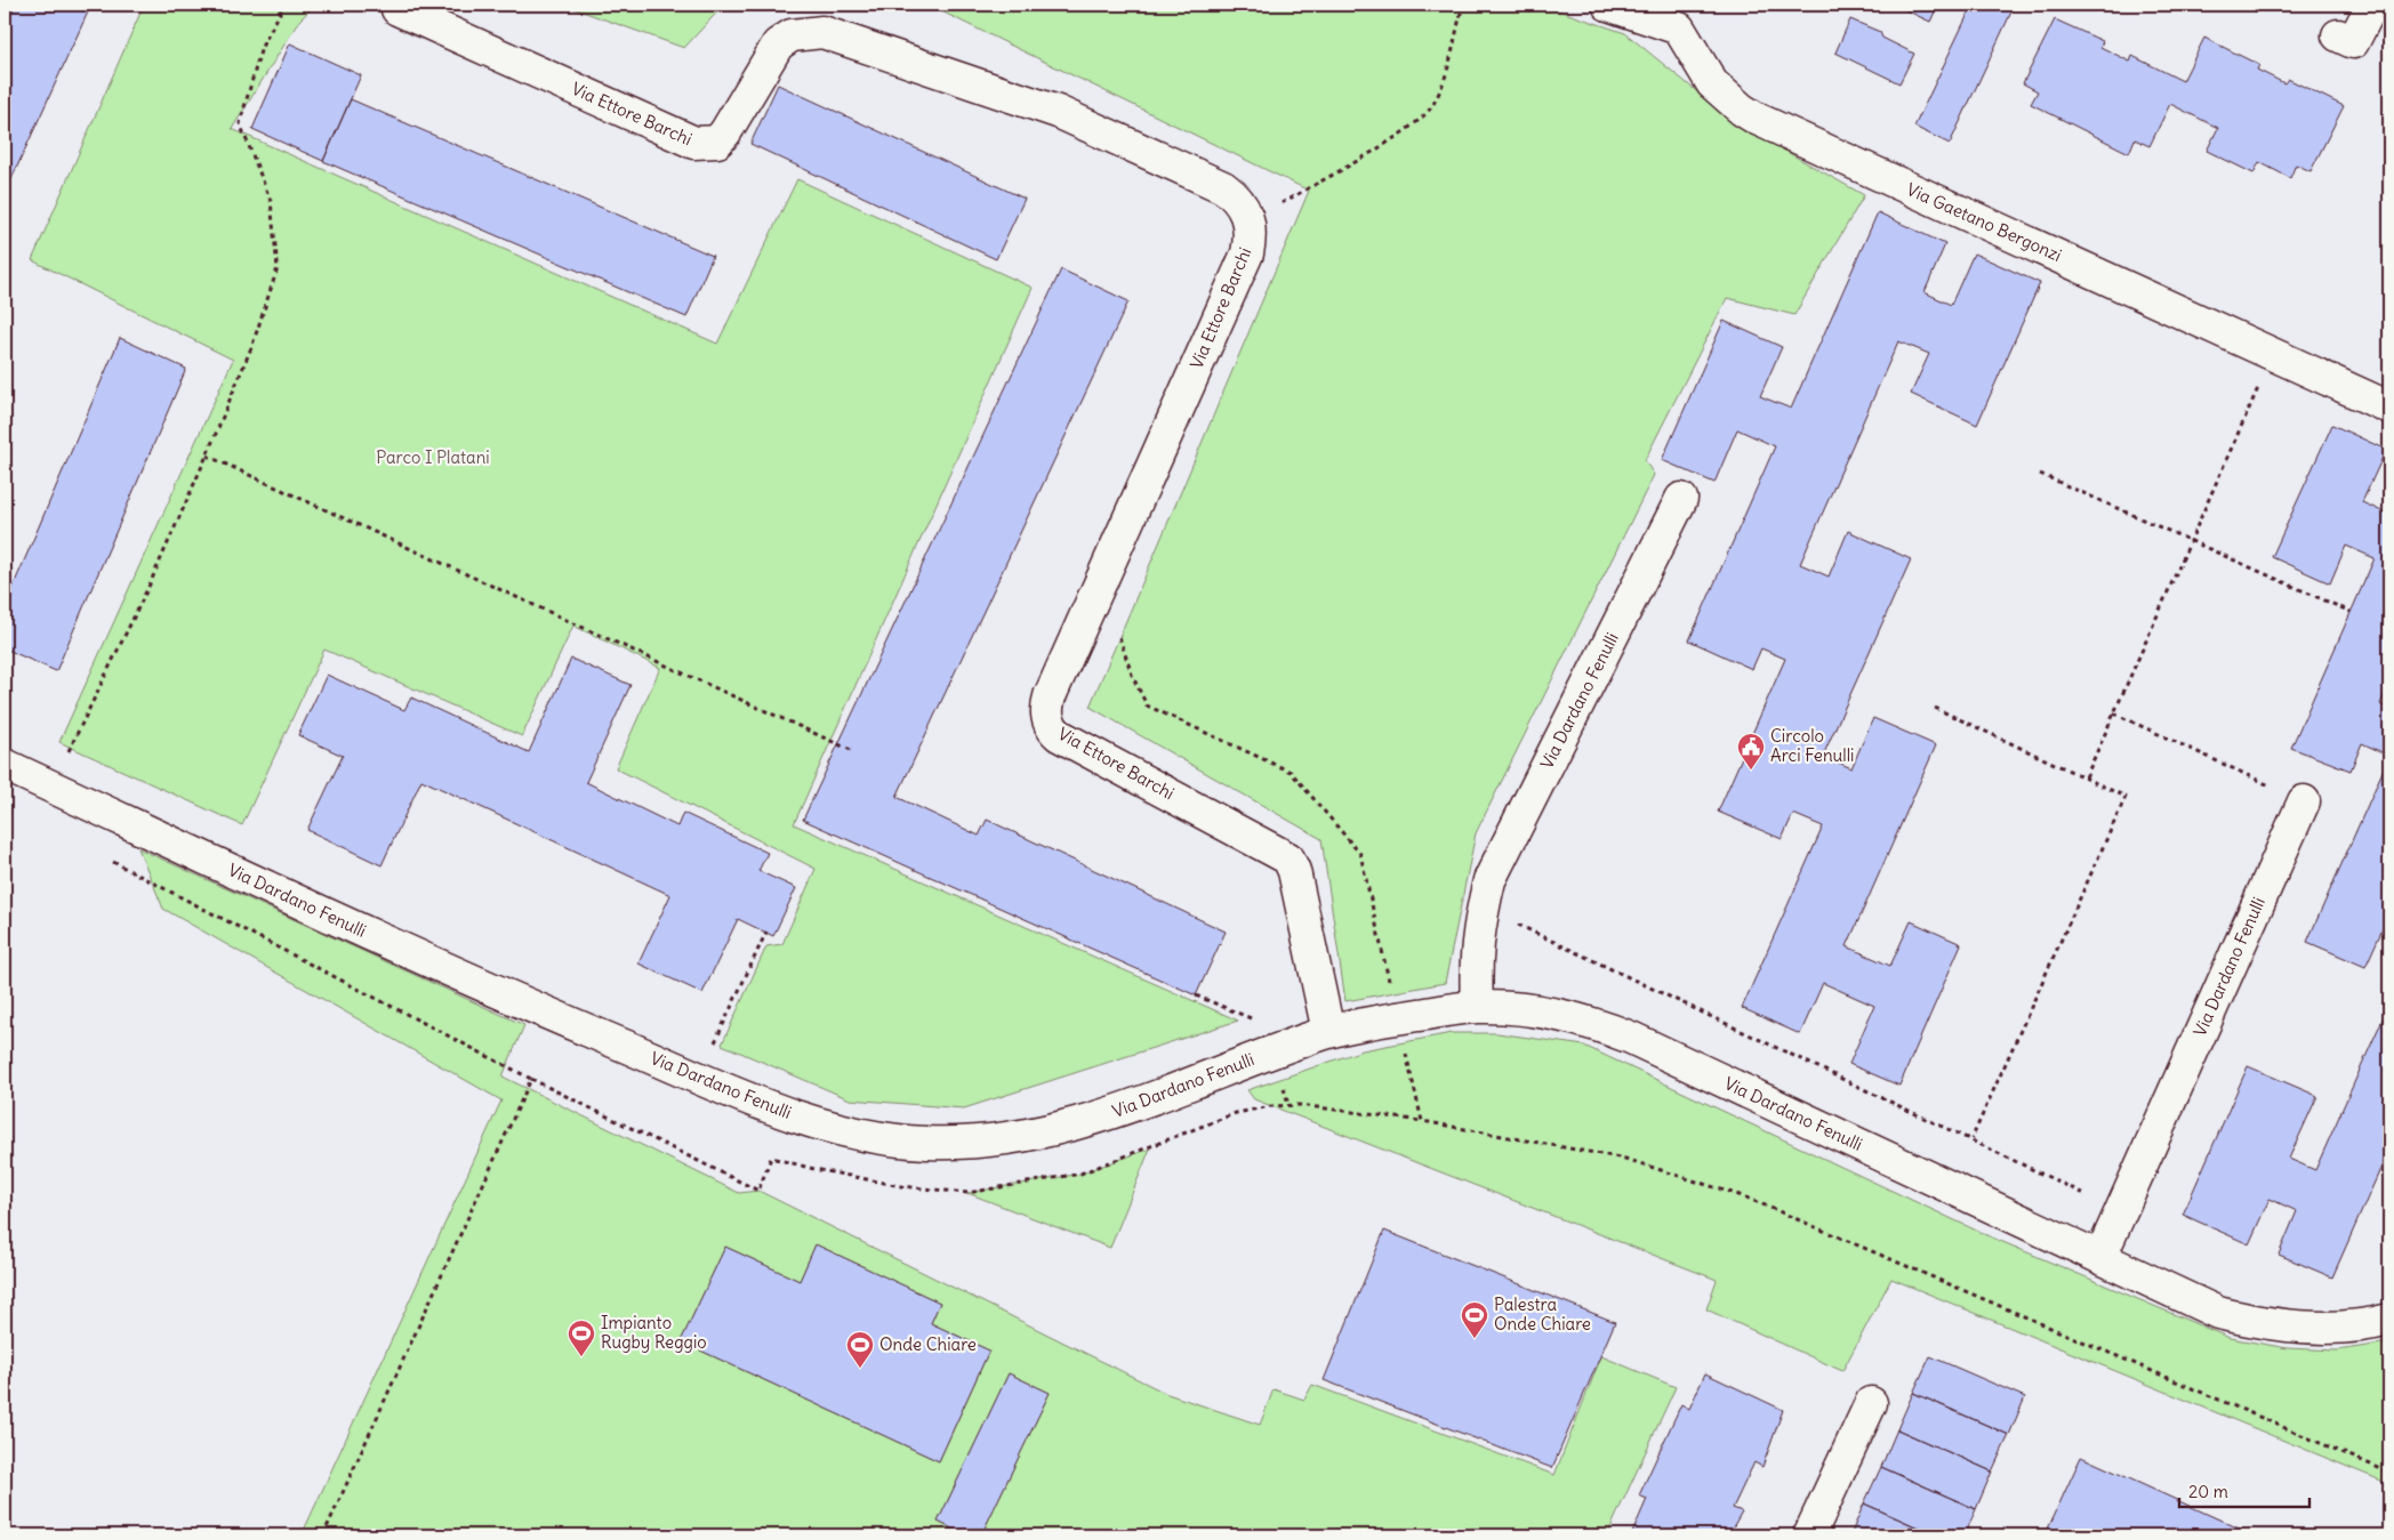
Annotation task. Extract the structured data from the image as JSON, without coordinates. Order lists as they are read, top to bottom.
{
  "streets": {
    "street": ["Via Ettore Barchi", "Via Gaetano Bergonzi", "Via Dardano Fenulli"]
  },
  "crossings": [
    ["Via Ettore Barchi", "Via Dardano Fenulli"]
  ],
  "parks": ["Parco I Platani"],
  "places": {
    "public building": ["Circolo Arci Fenulli"],
    "sports": ["Palestra Onde Chiare", "Impianto Rugby Reggio", "Onde Chiare"]
  },
  "scale_bar": "20 m"
}
